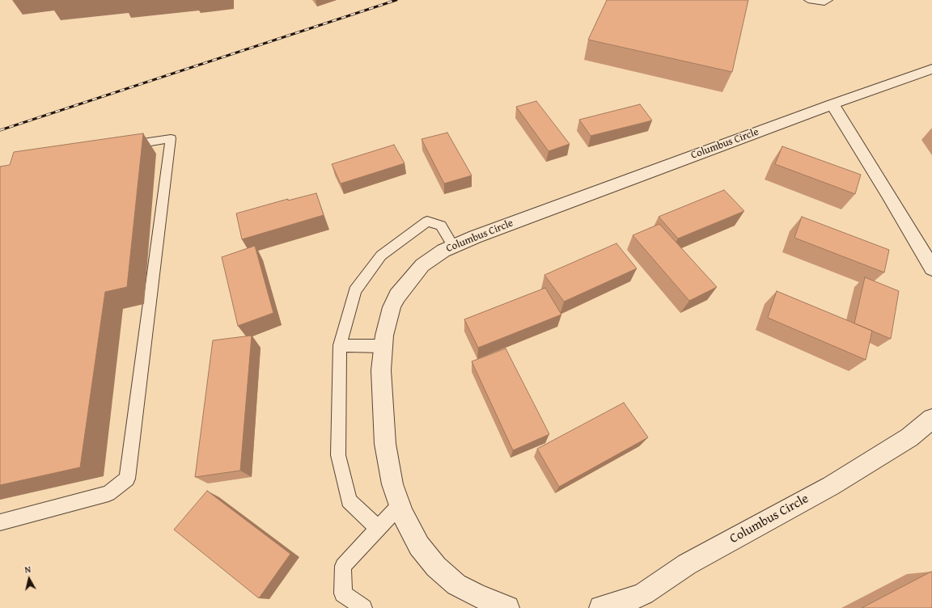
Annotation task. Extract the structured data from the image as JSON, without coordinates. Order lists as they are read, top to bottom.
{
  "streets": {
    "street": ["Columbus Circle"]
  },
  "north": "top"
}
